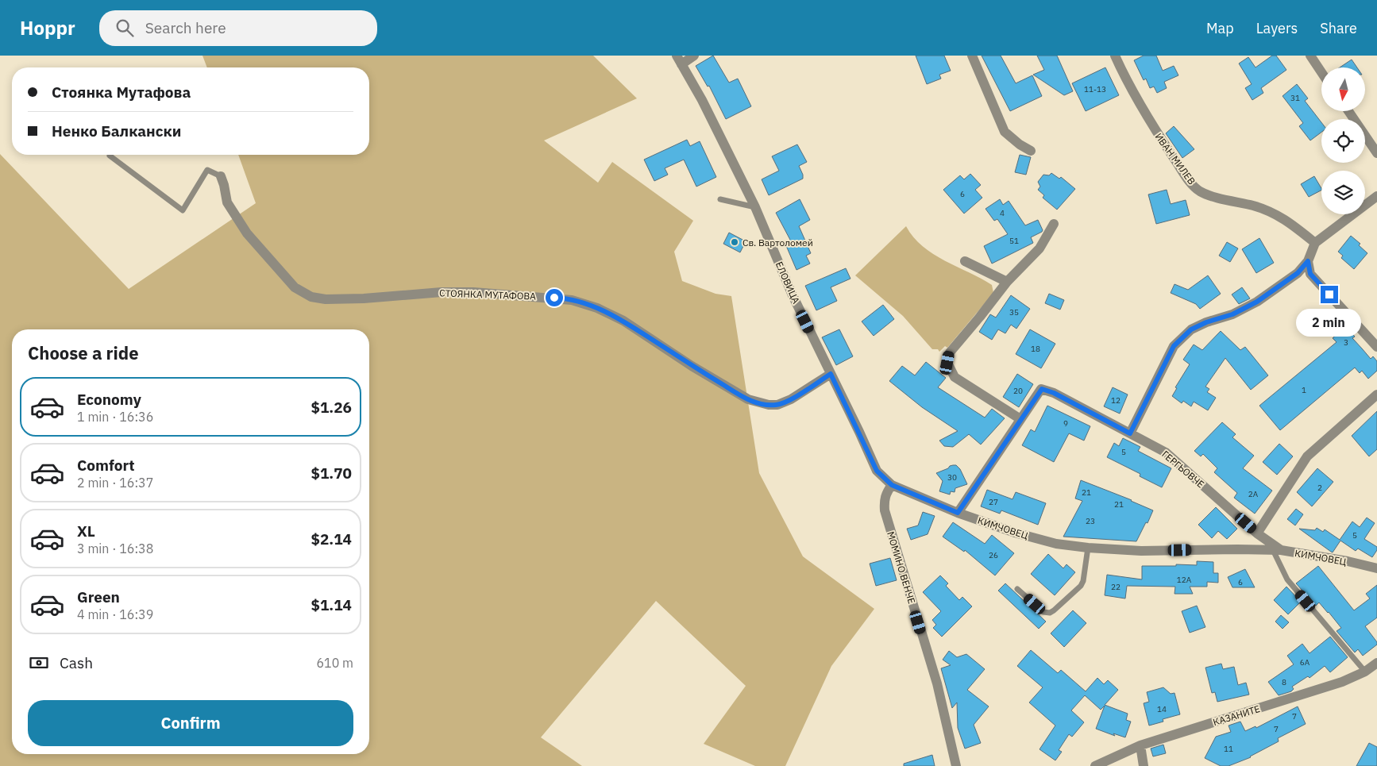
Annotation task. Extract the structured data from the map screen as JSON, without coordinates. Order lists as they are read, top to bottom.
{
  "streets": {
    "street": [
      "ИВАН МИЛЕВ",
      "ЕЛОВИЦА",
      "СТОЯНКА МУТАФОВА",
      "ГЕРГЬОВЧЕ",
      "КИМЧОВЕЦ",
      "МОМИНО ВЕНЧЕ",
      "КАЗАНИТЕ"
    ]
  },
  "crossings": [
    ["ЕЛОВИЦА", "СТОЯНКА МУТАФОВА"],
    ["ЕЛОВИЦА", "КИМЧОВЕЦ"],
    ["ЕЛОВИЦА", "МОМИНО ВЕНЧЕ"],
    ["ГЕРГЬОВЧЕ", "КИМЧОВЕЦ"],
    ["КИМЧОВЕЦ", "МОМИНО ВЕНЧЕ"]
  ],
  "places": ["Св. Вартоломей"],
  "house_numbers": [
    "11-13",
    "31",
    "6",
    "4",
    "51",
    "35",
    "3",
    "18",
    "1",
    "20",
    "12",
    "9",
    "5",
    "30",
    "2",
    "21",
    "2А",
    "27",
    "21",
    "23",
    "5",
    "26",
    "12А",
    "6",
    "22",
    "6A",
    "8",
    "14",
    "7",
    "7",
    "11"
  ],
  "north": "bottom",
  "page": {
    "header": "Hoppr",
    "search": "Search here",
    "nav": ["Map", "Layers", "Share"],
    "banner": ["Стоянка Мутафова", "Ненко Балкански"],
    "bubble": "2 min",
    "heading": "Choose a ride",
    "list": [
      {
        "name": "Economy",
        "note": "1 min · 16:36",
        "value": "$1.26"
      },
      {
        "name": "Comfort",
        "note": "2 min · 16:37",
        "value": "$1.70"
      },
      {
        "name": "XL",
        "note": "3 min · 16:38",
        "value": "$2.14"
      },
      {
        "name": "Green",
        "note": "4 min · 16:39",
        "value": "$1.14"
      }
    ],
    "pay": ["Cash", "610 m"],
    "buttons": "Confirm"
  }
}
